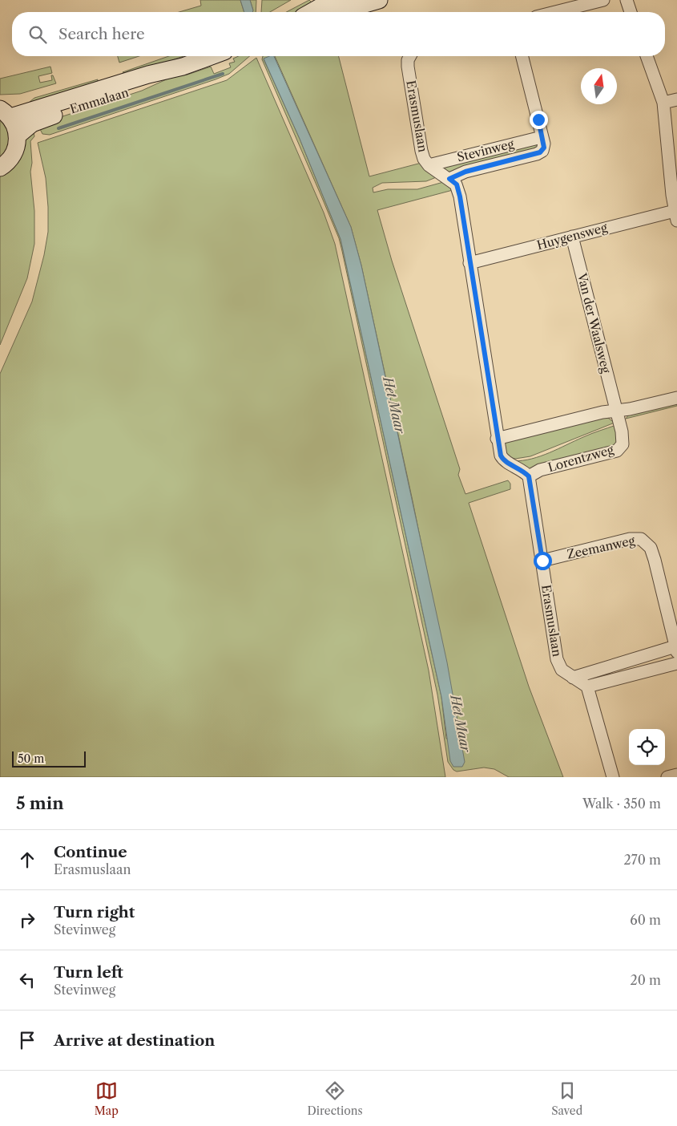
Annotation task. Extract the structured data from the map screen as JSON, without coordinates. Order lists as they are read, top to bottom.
{
  "streets": {
    "main road": ["Emmalaan"],
    "street": [
      "Erasmuslaan",
      "Stevinweg",
      "Huygensweg",
      "Van der Waalsweg",
      "Lorentzweg",
      "Zeemanweg"
    ]
  },
  "crossings": [
    ["Erasmuslaan", "Stevinweg"],
    ["Erasmuslaan", "Huygensweg"],
    ["Erasmuslaan", "Lorentzweg"],
    ["Erasmuslaan", "Zeemanweg"],
    ["Huygensweg", "Van der Waalsweg"],
    ["Van der Waalsweg", "Lorentzweg"]
  ],
  "water": ["Het Maar"],
  "scale_bar": "50 m",
  "north": "top",
  "page": {
    "search": "Search here",
    "scale": "50 m",
    "heading": ["5 min", "Walk · 350 m"],
    "list": [
      ["Continue", "Erasmuslaan", "270 m"],
      ["Turn right", "Stevinweg", "60 m"],
      ["Turn left", "Stevinweg", "20 m"],
      "Arrive at destination"
    ],
    "nav": ["Map", "Directions", "Saved"]
  }
}
